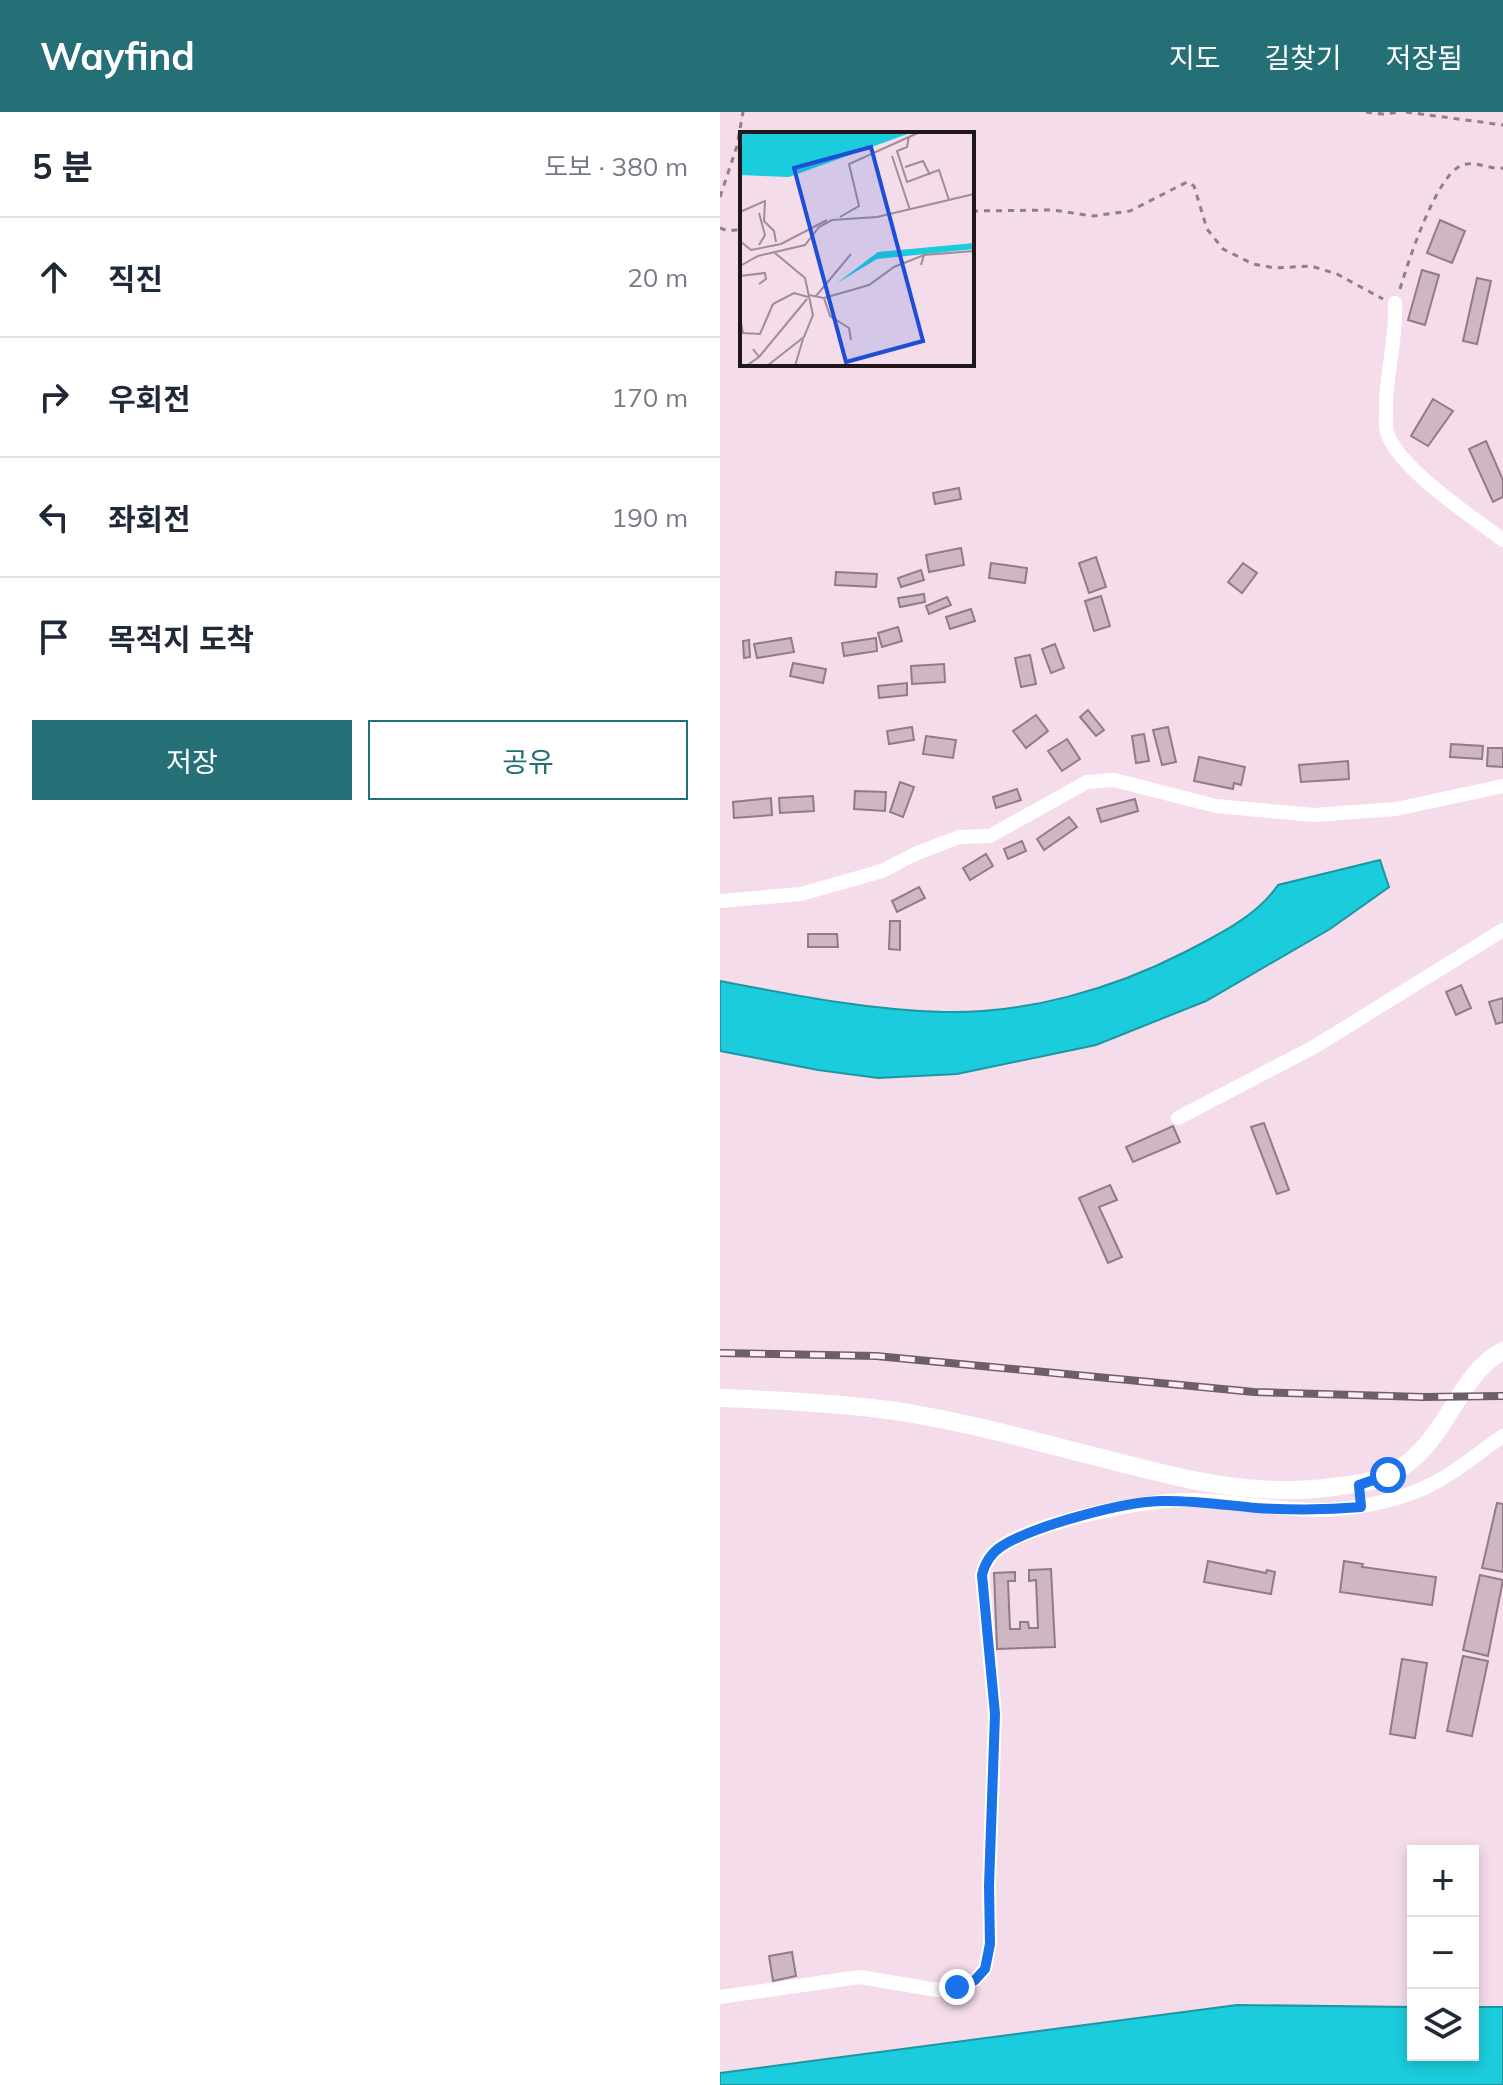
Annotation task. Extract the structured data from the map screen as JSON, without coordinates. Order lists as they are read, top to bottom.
{
  "page": {
    "header": "Wayfind",
    "nav": ["지도", "길찾기", "저장됨"],
    "heading": ["5 분", "도보 · 380 m"],
    "list": [
      ["직진", "20 m"],
      ["우회전", "170 m"],
      ["좌회전", "190 m"],
      "목적지 도착"
    ],
    "buttons": ["저장", "공유"],
    "map_buttons": ["+", "−"]
  }
}
